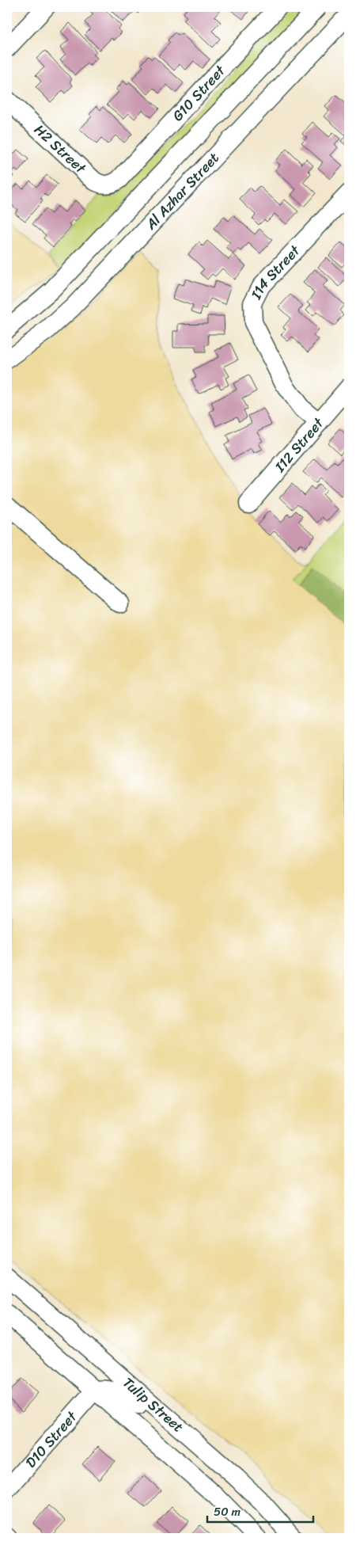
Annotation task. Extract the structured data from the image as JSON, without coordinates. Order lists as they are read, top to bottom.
{
  "streets": {
    "street": [
      "G10 Street",
      "H2 Street",
      "Al Azhar Street",
      "I14 Street",
      "I12 Street",
      "Tulip Street",
      "D10 Street"
    ]
  },
  "crossings": [
    ["G10 Street", "H2 Street"],
    ["I14 Street", "I12 Street"],
    ["Tulip Street", "D10 Street"]
  ],
  "scale_bar": "50 m"
}
